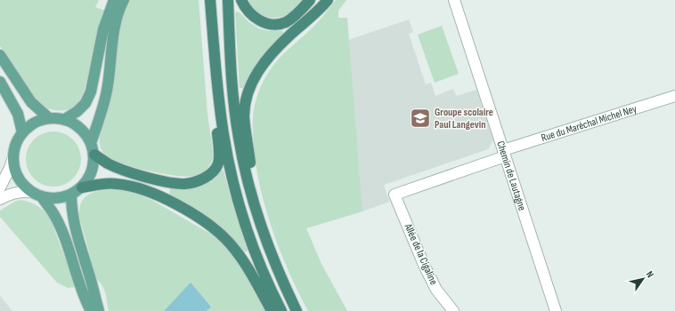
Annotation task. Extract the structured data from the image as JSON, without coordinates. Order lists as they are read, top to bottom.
{
  "streets": {
    "street": ["Rue du Maréchal Michel Ney", "Chemin de Lautagne", "Allée de la Cigaline"]
  },
  "crossings": [
    ["Rue du Maréchal Michel Ney", "Chemin de Lautagne"],
    ["Rue du Maréchal Michel Ney", "Allée de la Cigaline"]
  ],
  "places": {
    "school or university": ["Groupe scolaire Paul Langevin"]
  },
  "north": "top right"
}
